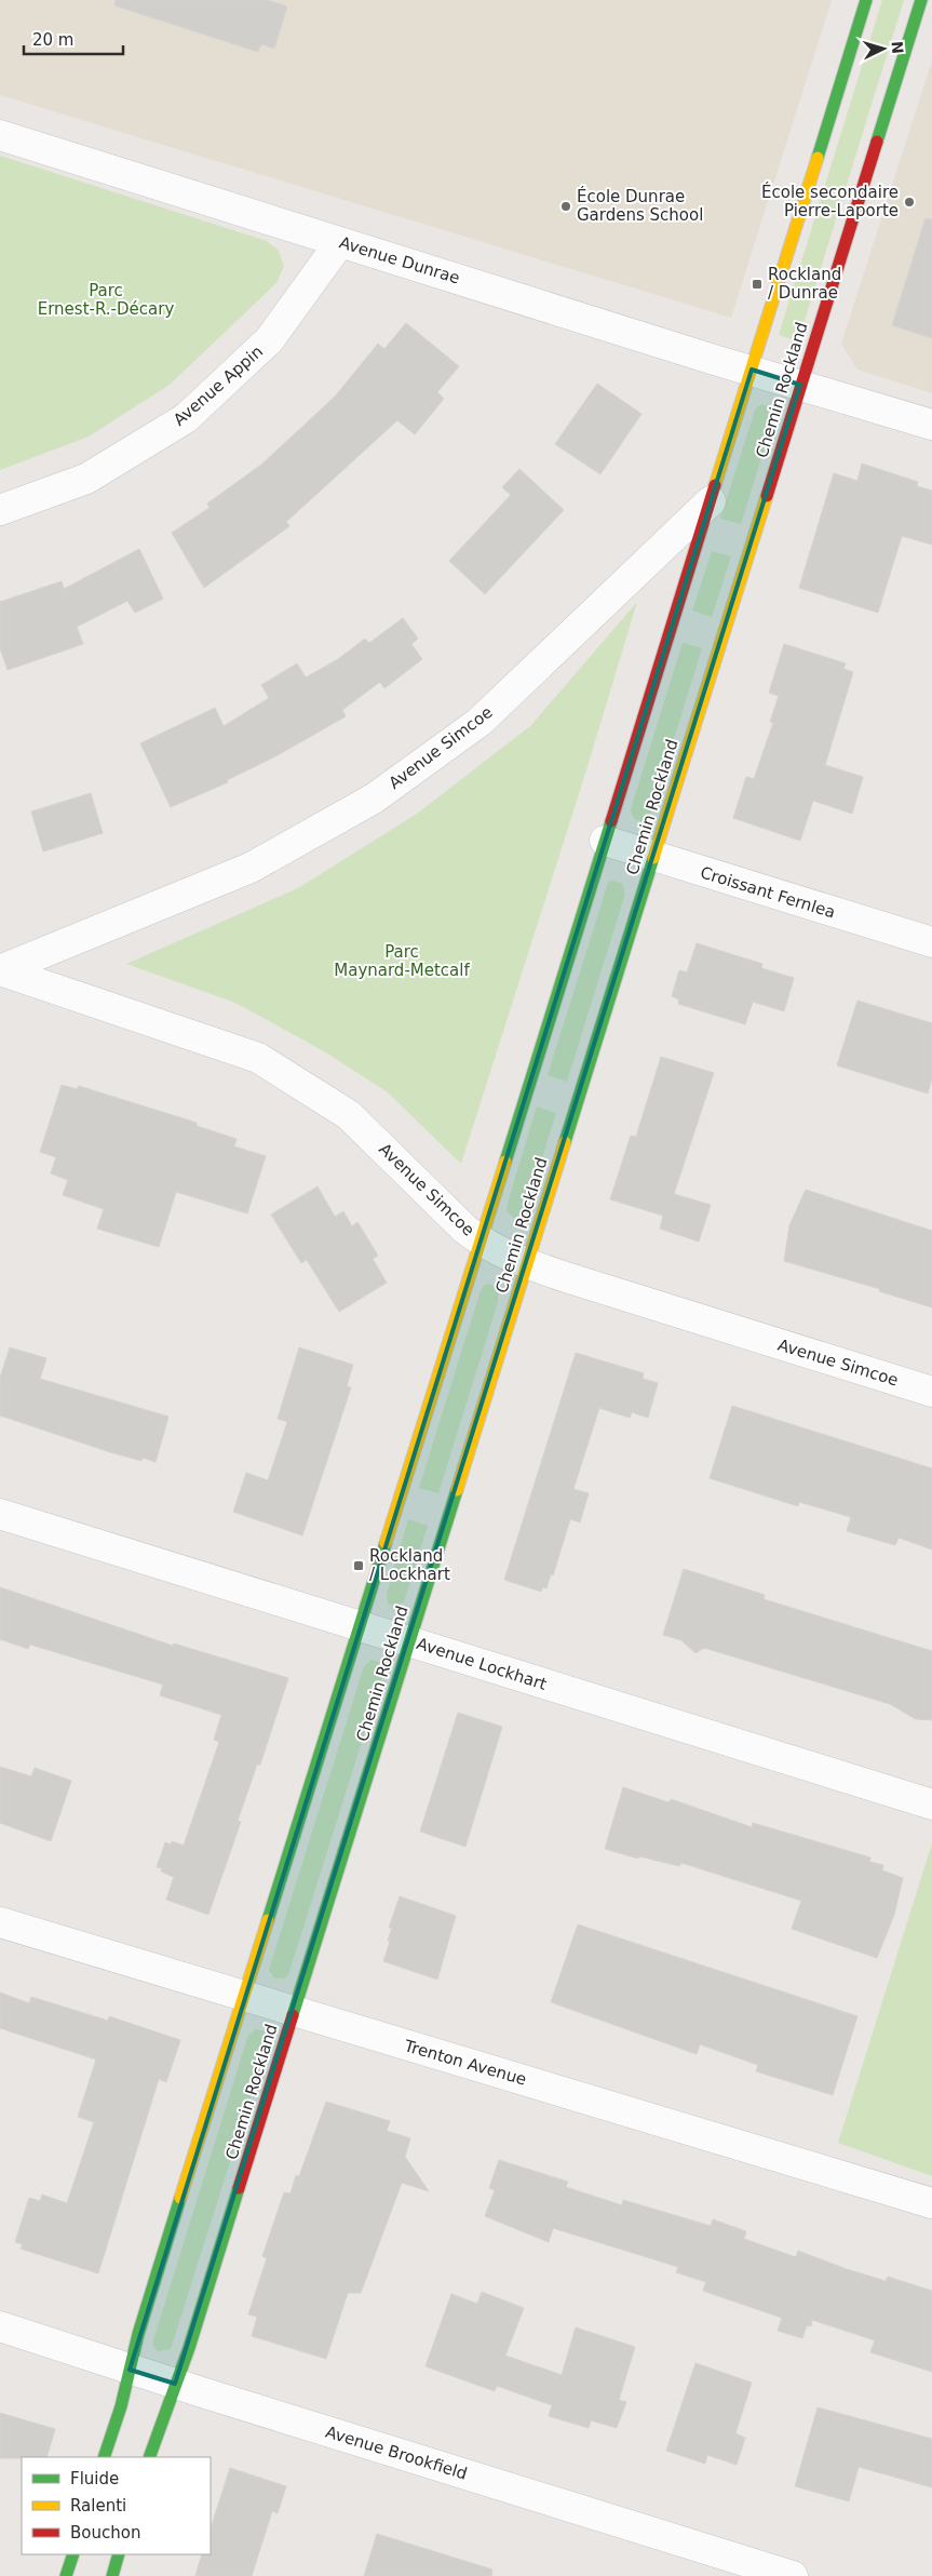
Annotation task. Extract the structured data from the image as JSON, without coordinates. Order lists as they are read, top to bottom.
{
  "streets": {
    "street": [
      "Avenue Dunrae",
      "Avenue Appin",
      "Chemin Rockland",
      "Avenue Simcoe",
      "Croissant Fernlea",
      "Avenue Lockhart",
      "Trenton Avenue",
      "Avenue Brookfield"
    ]
  },
  "crossings": [
    ["Avenue Dunrae", "Avenue Appin"],
    ["Avenue Dunrae", "Chemin Rockland"],
    ["Chemin Rockland", "Avenue Simcoe"],
    ["Chemin Rockland", "Croissant Fernlea"],
    ["Chemin Rockland", "Avenue Lockhart"],
    ["Chemin Rockland", "Trenton Avenue"],
    ["Chemin Rockland", "Avenue Brookfield"]
  ],
  "parks": ["Parc Ernest-R.-Décary", "Parc Maynard-Metcalf"],
  "places": {
    "other": ["École secondaire Pierre-Laporte", "École Dunrae Gardens School"],
    "transit": ["Rockland / Dunrae", "Rockland / Lockhart"]
  },
  "legend": ["Fluide", "Ralenti", "Bouchon"],
  "scale_bar": "20 m",
  "north": "right"
}
